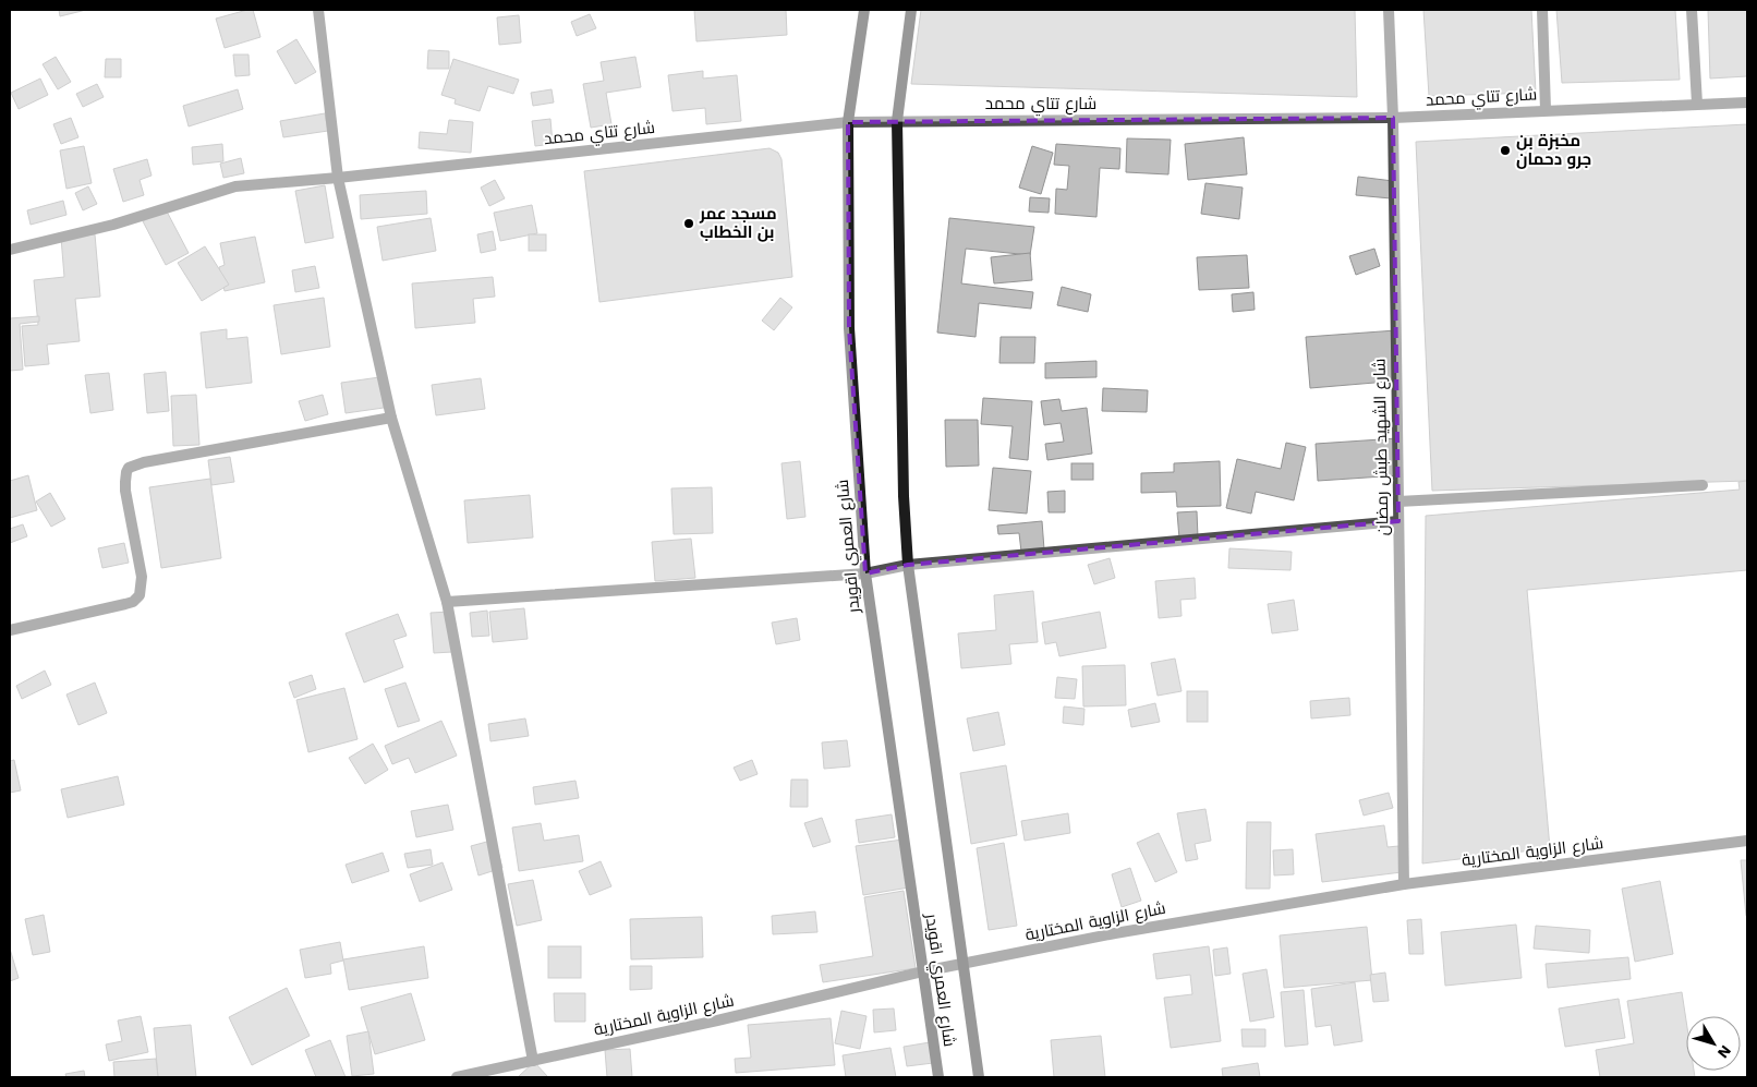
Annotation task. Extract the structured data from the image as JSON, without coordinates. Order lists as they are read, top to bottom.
{
  "streets": {
    "street": [
      "شارع تتاي محمد",
      "شارع الشهيد طبش رمضان",
      "شارع العمري اقويدر",
      "شارع الزاوية المختارية"
    ]
  },
  "crossings": [
    ["شارع تتاي محمد", "شارع الشهيد طبش رمضان"],
    ["شارع تتاي محمد", "شارع العمري اقويدر"],
    ["شارع الشهيد طبش رمضان", "شارع الزاوية المختارية"],
    ["شارع العمري اقويدر", "شارع الزاوية المختارية"]
  ],
  "places": ["مخبزة بن جرو دحمان", "مسجد عمر بن الخطاب"],
  "north": "bottom right"
}
